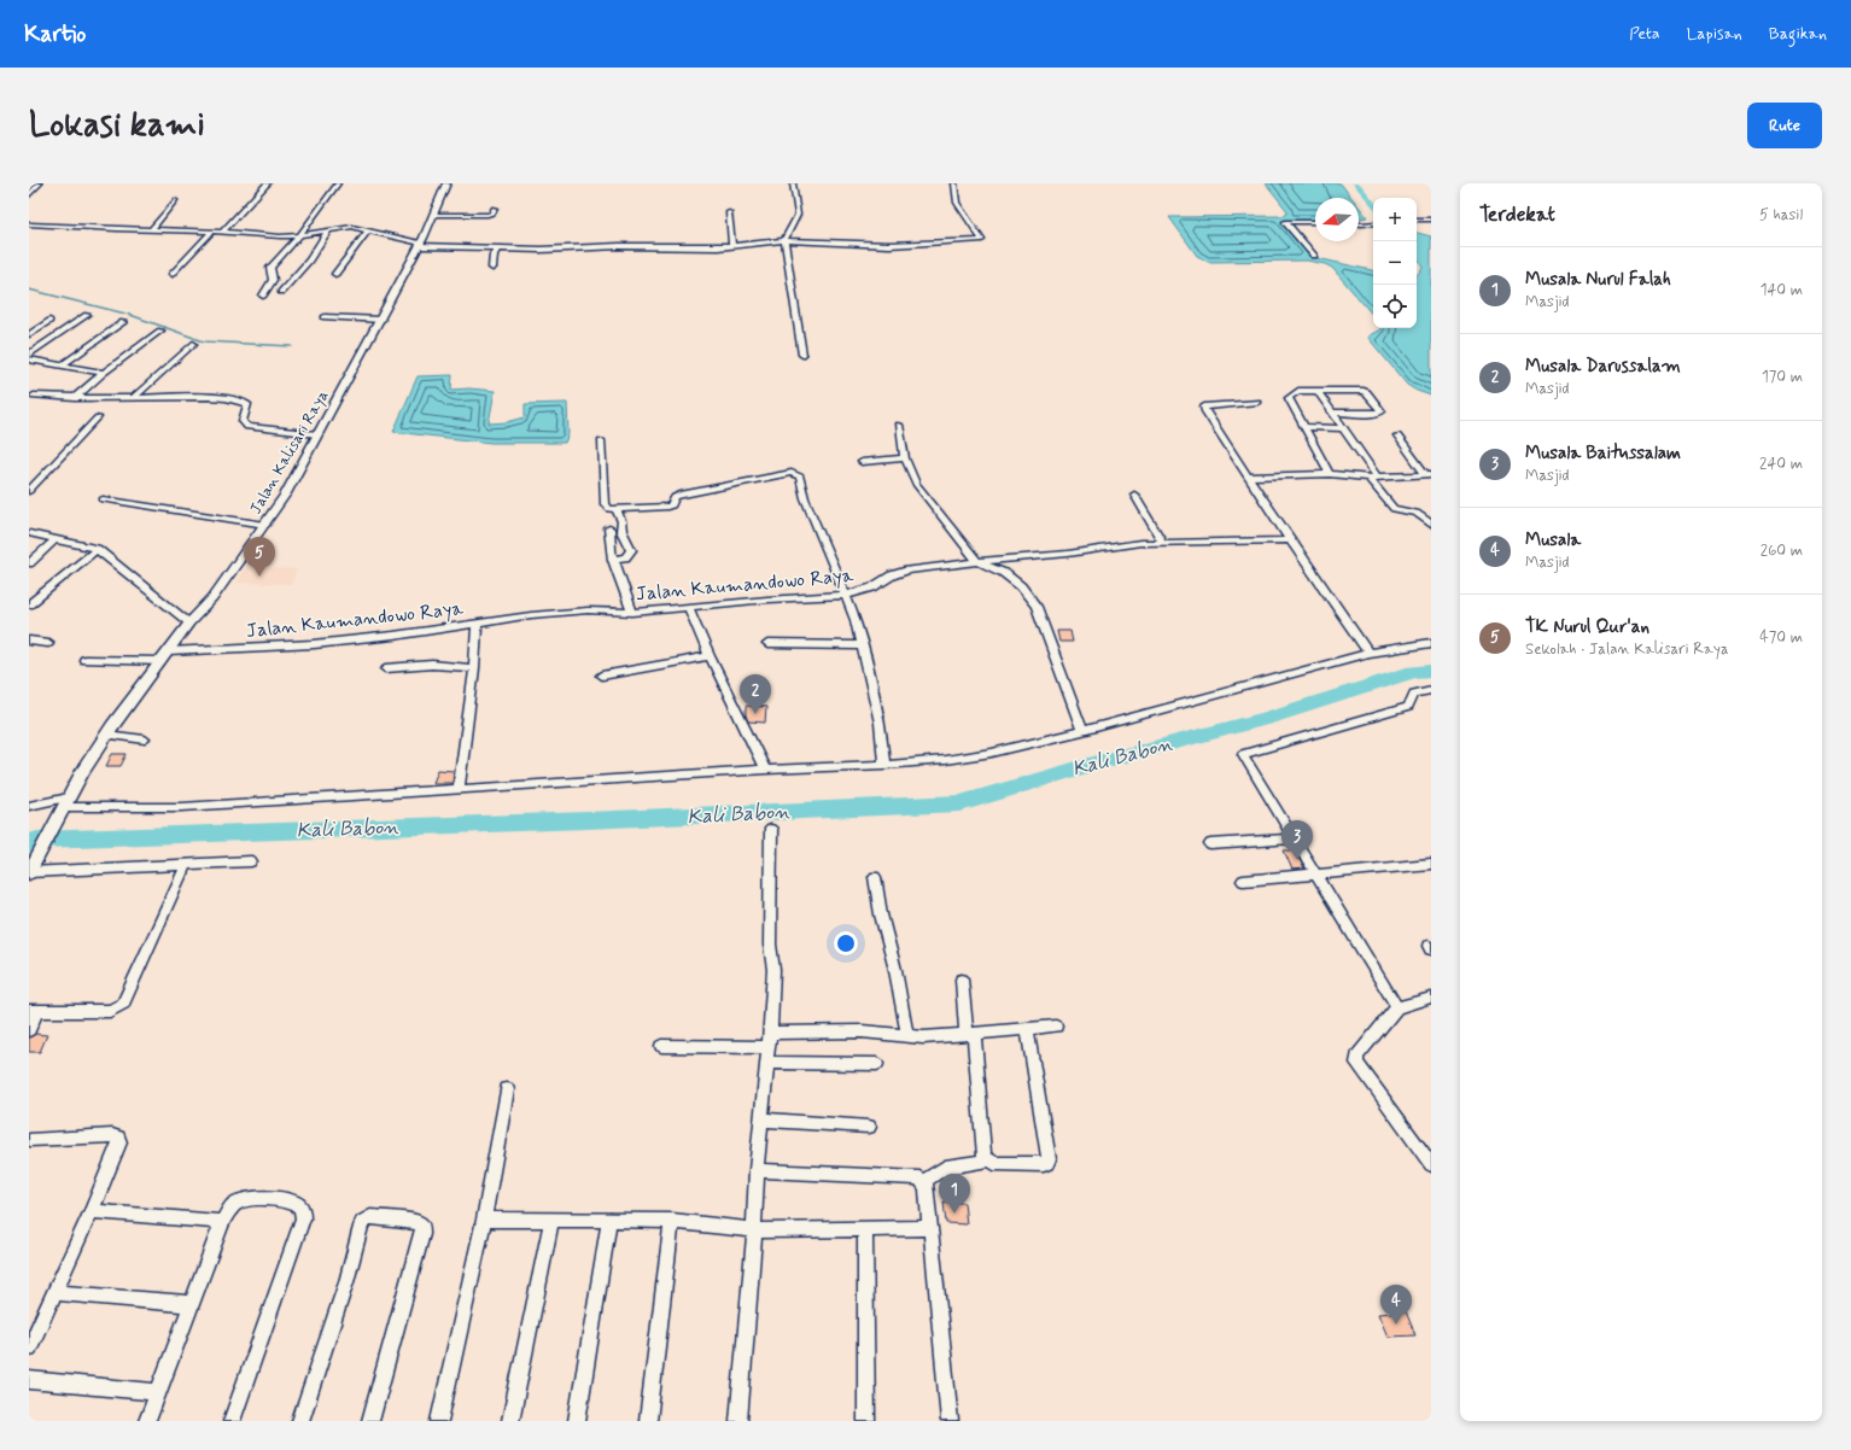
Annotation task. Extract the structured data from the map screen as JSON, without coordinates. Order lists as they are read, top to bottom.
{
  "streets": {
    "street": ["Jalan Kalisari Raya", "Jalan Kaumandowo Raya"]
  },
  "crossings": [
    ["Jalan Kalisari Raya", "Jalan Kaumandowo Raya"]
  ],
  "water": ["Kali Babon"],
  "north": "left",
  "page": {
    "header": "Kartio",
    "nav": ["Peta", "Lapisan", "Bagikan"],
    "buttons": "Rute",
    "title": "Lokasi kami",
    "heading": ["Terdekat", "5 hasil"],
    "map_buttons": ["+", "−"],
    "list": [
      {
        "mark": "1",
        "name": "Musala Nurul Falah",
        "note": "Masjid",
        "value": "140 m"
      },
      {
        "mark": "2",
        "name": "Musala Darussalam",
        "note": "Masjid",
        "value": "170 m"
      },
      {
        "mark": "3",
        "name": "Musala Baitussalam",
        "note": "Masjid",
        "value": "240 m"
      },
      {
        "mark": "4",
        "name": "Musala",
        "note": "Masjid",
        "value": "260 m"
      },
      {
        "mark": "5",
        "name": "TK Nurul Qur'an",
        "note": "Sekolah · Jalan Kalisari Raya",
        "value": "470 m"
      }
    ],
    "pins": [
      "5",
      "2",
      "3",
      "1",
      "4"
    ]
  }
}
